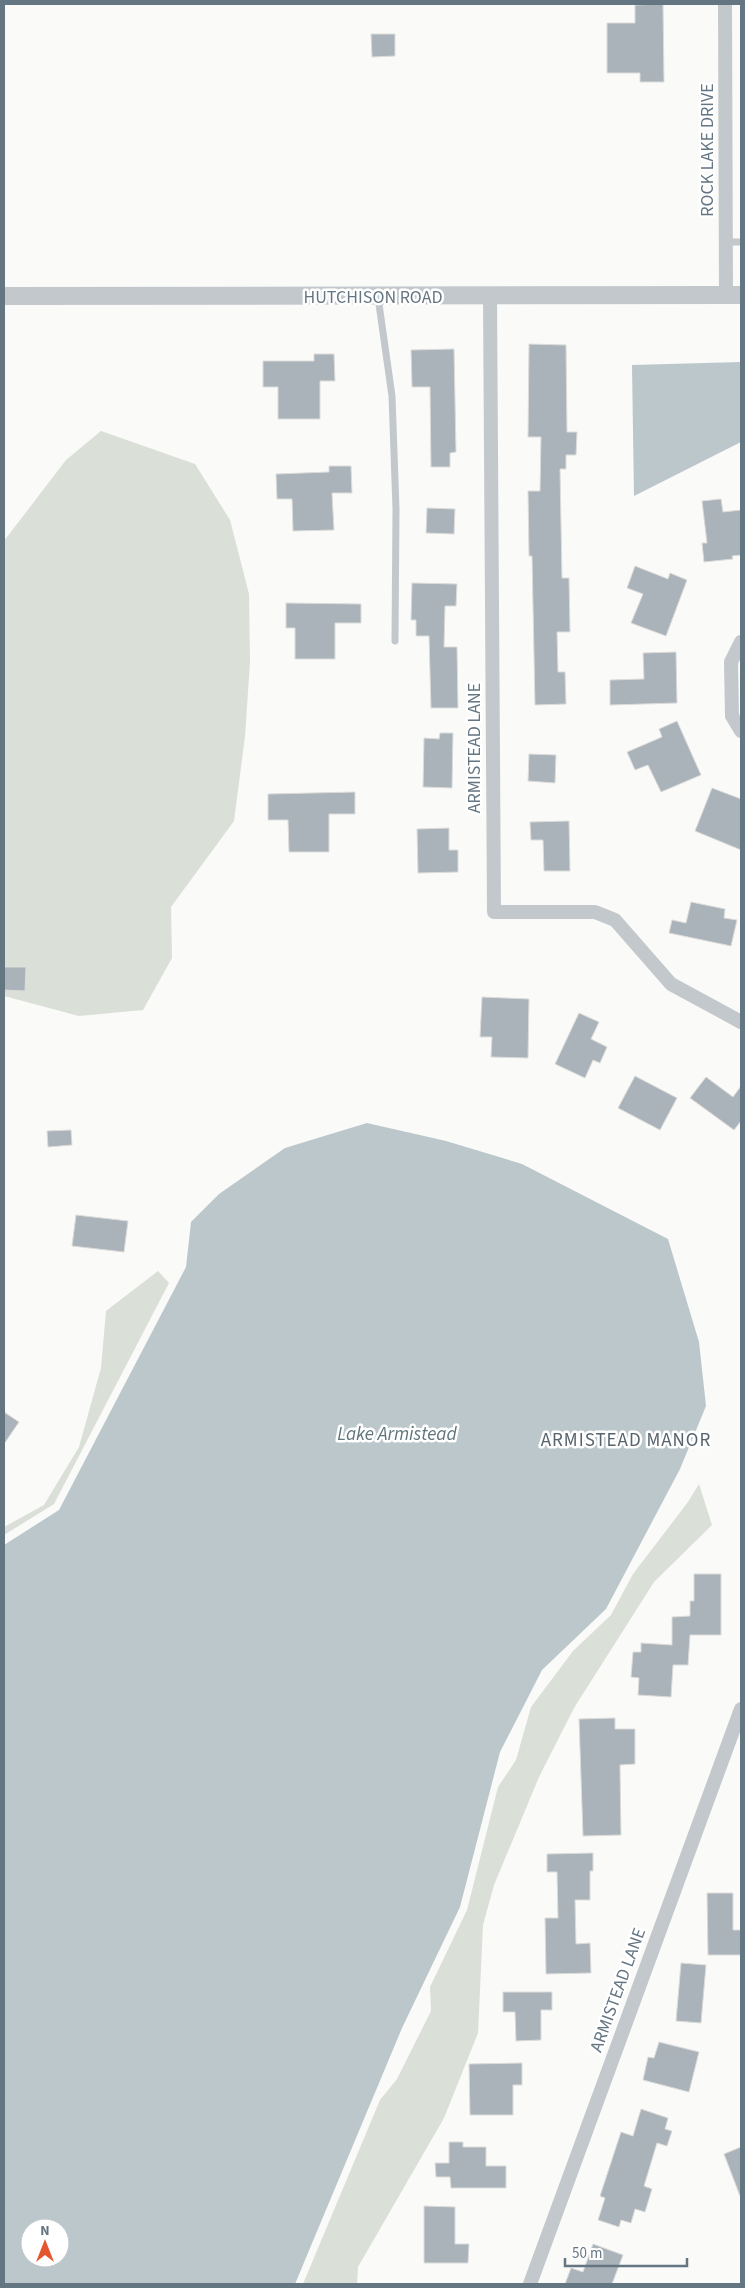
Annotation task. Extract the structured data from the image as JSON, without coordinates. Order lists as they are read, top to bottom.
{
  "streets": {
    "street": ["ROCK LAKE DRIVE", "HUTCHISON ROAD", "ARMISTEAD LANE"]
  },
  "crossings": [
    ["ROCK LAKE DRIVE", "HUTCHISON ROAD"],
    ["HUTCHISON ROAD", "ARMISTEAD LANE"]
  ],
  "districts": ["ARMISTEAD MANOR"],
  "water": ["Lake Armistead"],
  "scale_bar": "50 m",
  "north": "top"
}
